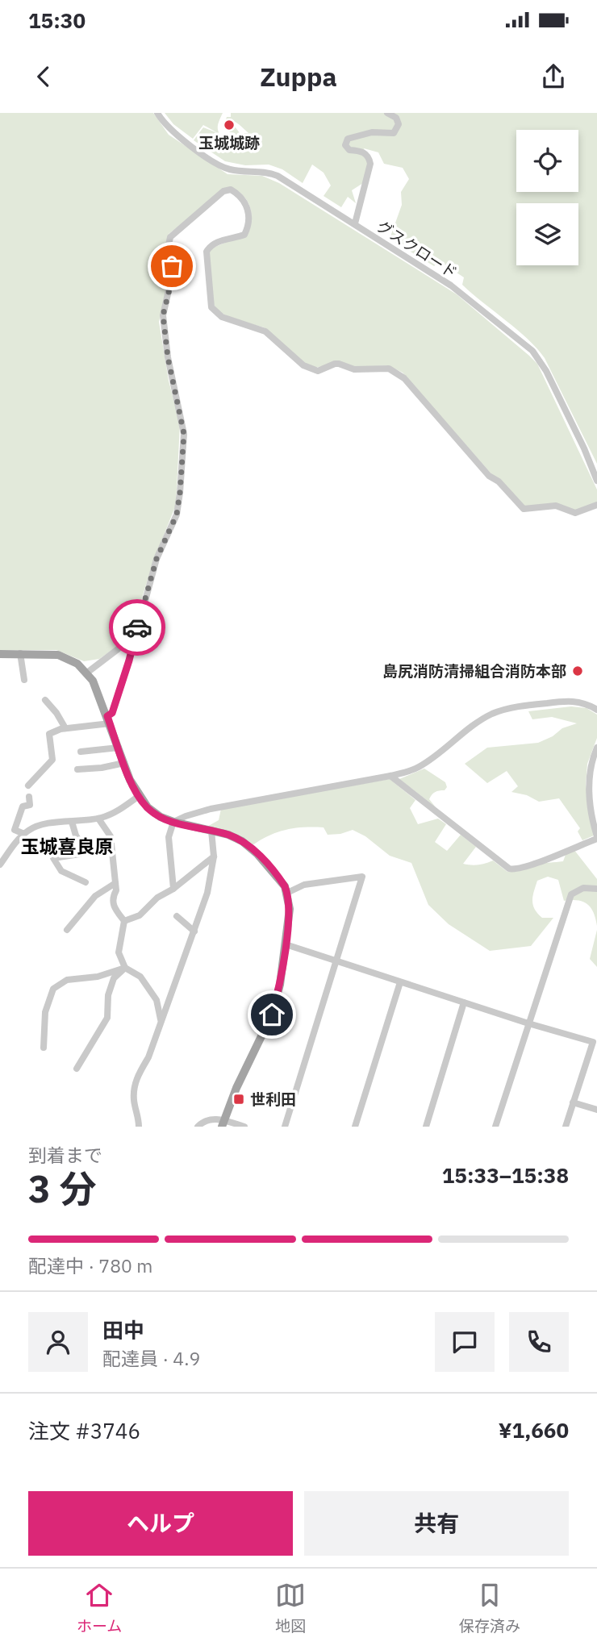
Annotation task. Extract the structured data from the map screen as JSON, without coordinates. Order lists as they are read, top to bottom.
{
  "streets": {
    "street": ["グスクロード"]
  },
  "districts": ["玉城喜良原"],
  "places": {
    "other": ["玉城城跡", "島尻消防清掃組合消防本部"],
    "transit": ["世利田"]
  },
  "page": {
    "status": "15:30",
    "header": "Zuppa",
    "heading": ["3 分", "到着まで", "15:33–15:38"],
    "panel": [
      "田中",
      "配達員 · 4.9",
      "注文 #3746",
      "¥1,660"
    ],
    "bar": "配達中 · 780 m",
    "buttons": ["ヘルプ", "共有"],
    "tabs": ["ホーム", "地図", "保存済み"]
  }
}
